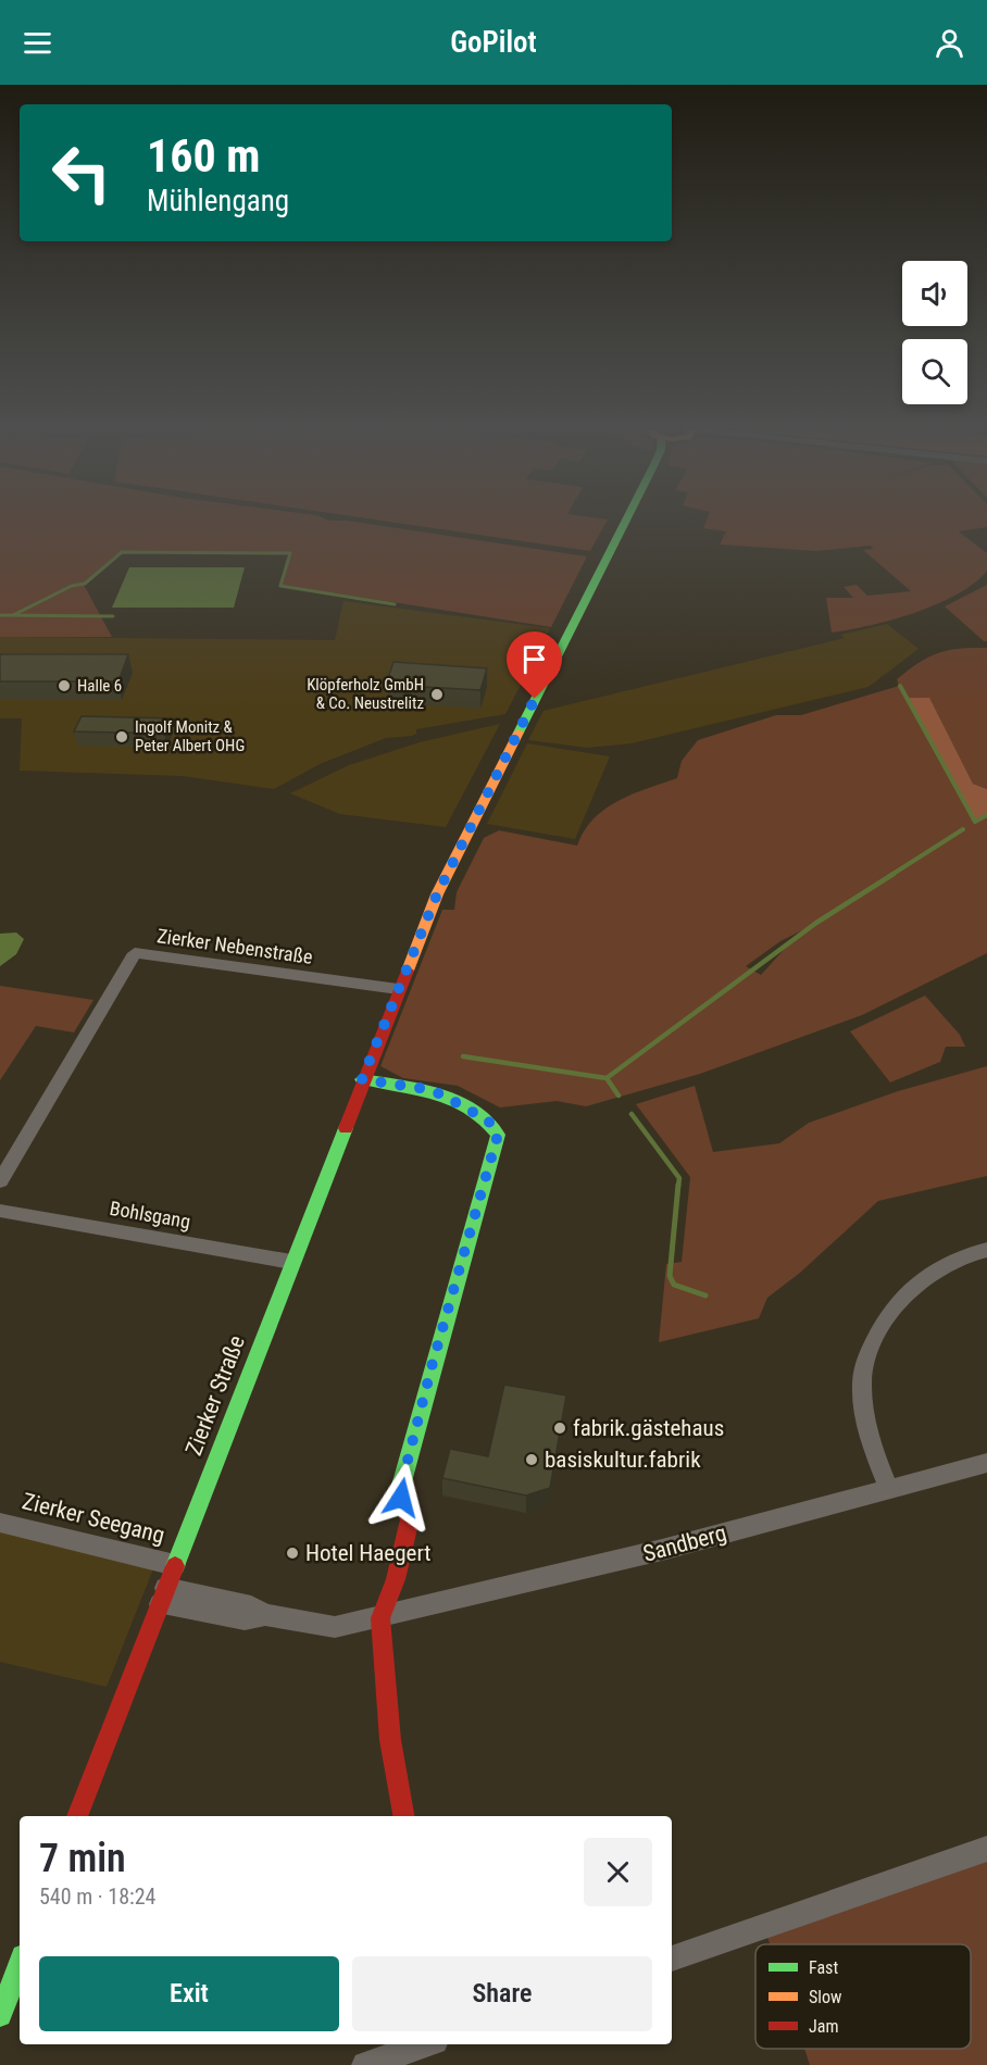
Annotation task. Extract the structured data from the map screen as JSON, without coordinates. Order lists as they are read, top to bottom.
{
  "streets": {
    "main road": ["Zierker Straße"],
    "street": [
      "Zierker Nebenstraße",
      "Bohlsgang",
      "Zierker Seegang",
      "Sandberg"
    ]
  },
  "crossings": [
    ["Zierker Nebenstraße", "Zierker Straße"],
    ["Bohlsgang", "Zierker Straße"],
    ["Zierker Straße", "Zierker Seegang"],
    ["Zierker Straße", "Sandberg"]
  ],
  "places": [
    "Halle 6",
    "Klöpferholz GmbH & Co. Neustrelitz",
    "Ingolf Monitz & Peter Albert OHG",
    "fabrik.gästehaus",
    "basiskultur.fabrik",
    "Hotel Haegert"
  ],
  "legend": ["Fast", "Slow", "Jam"],
  "page": {
    "header": "GoPilot",
    "turn": ["160 m", "Mühlengang"],
    "heading": ["7 min", "540 m · 18:24"],
    "buttons": ["Exit", "Share"]
  }
}
